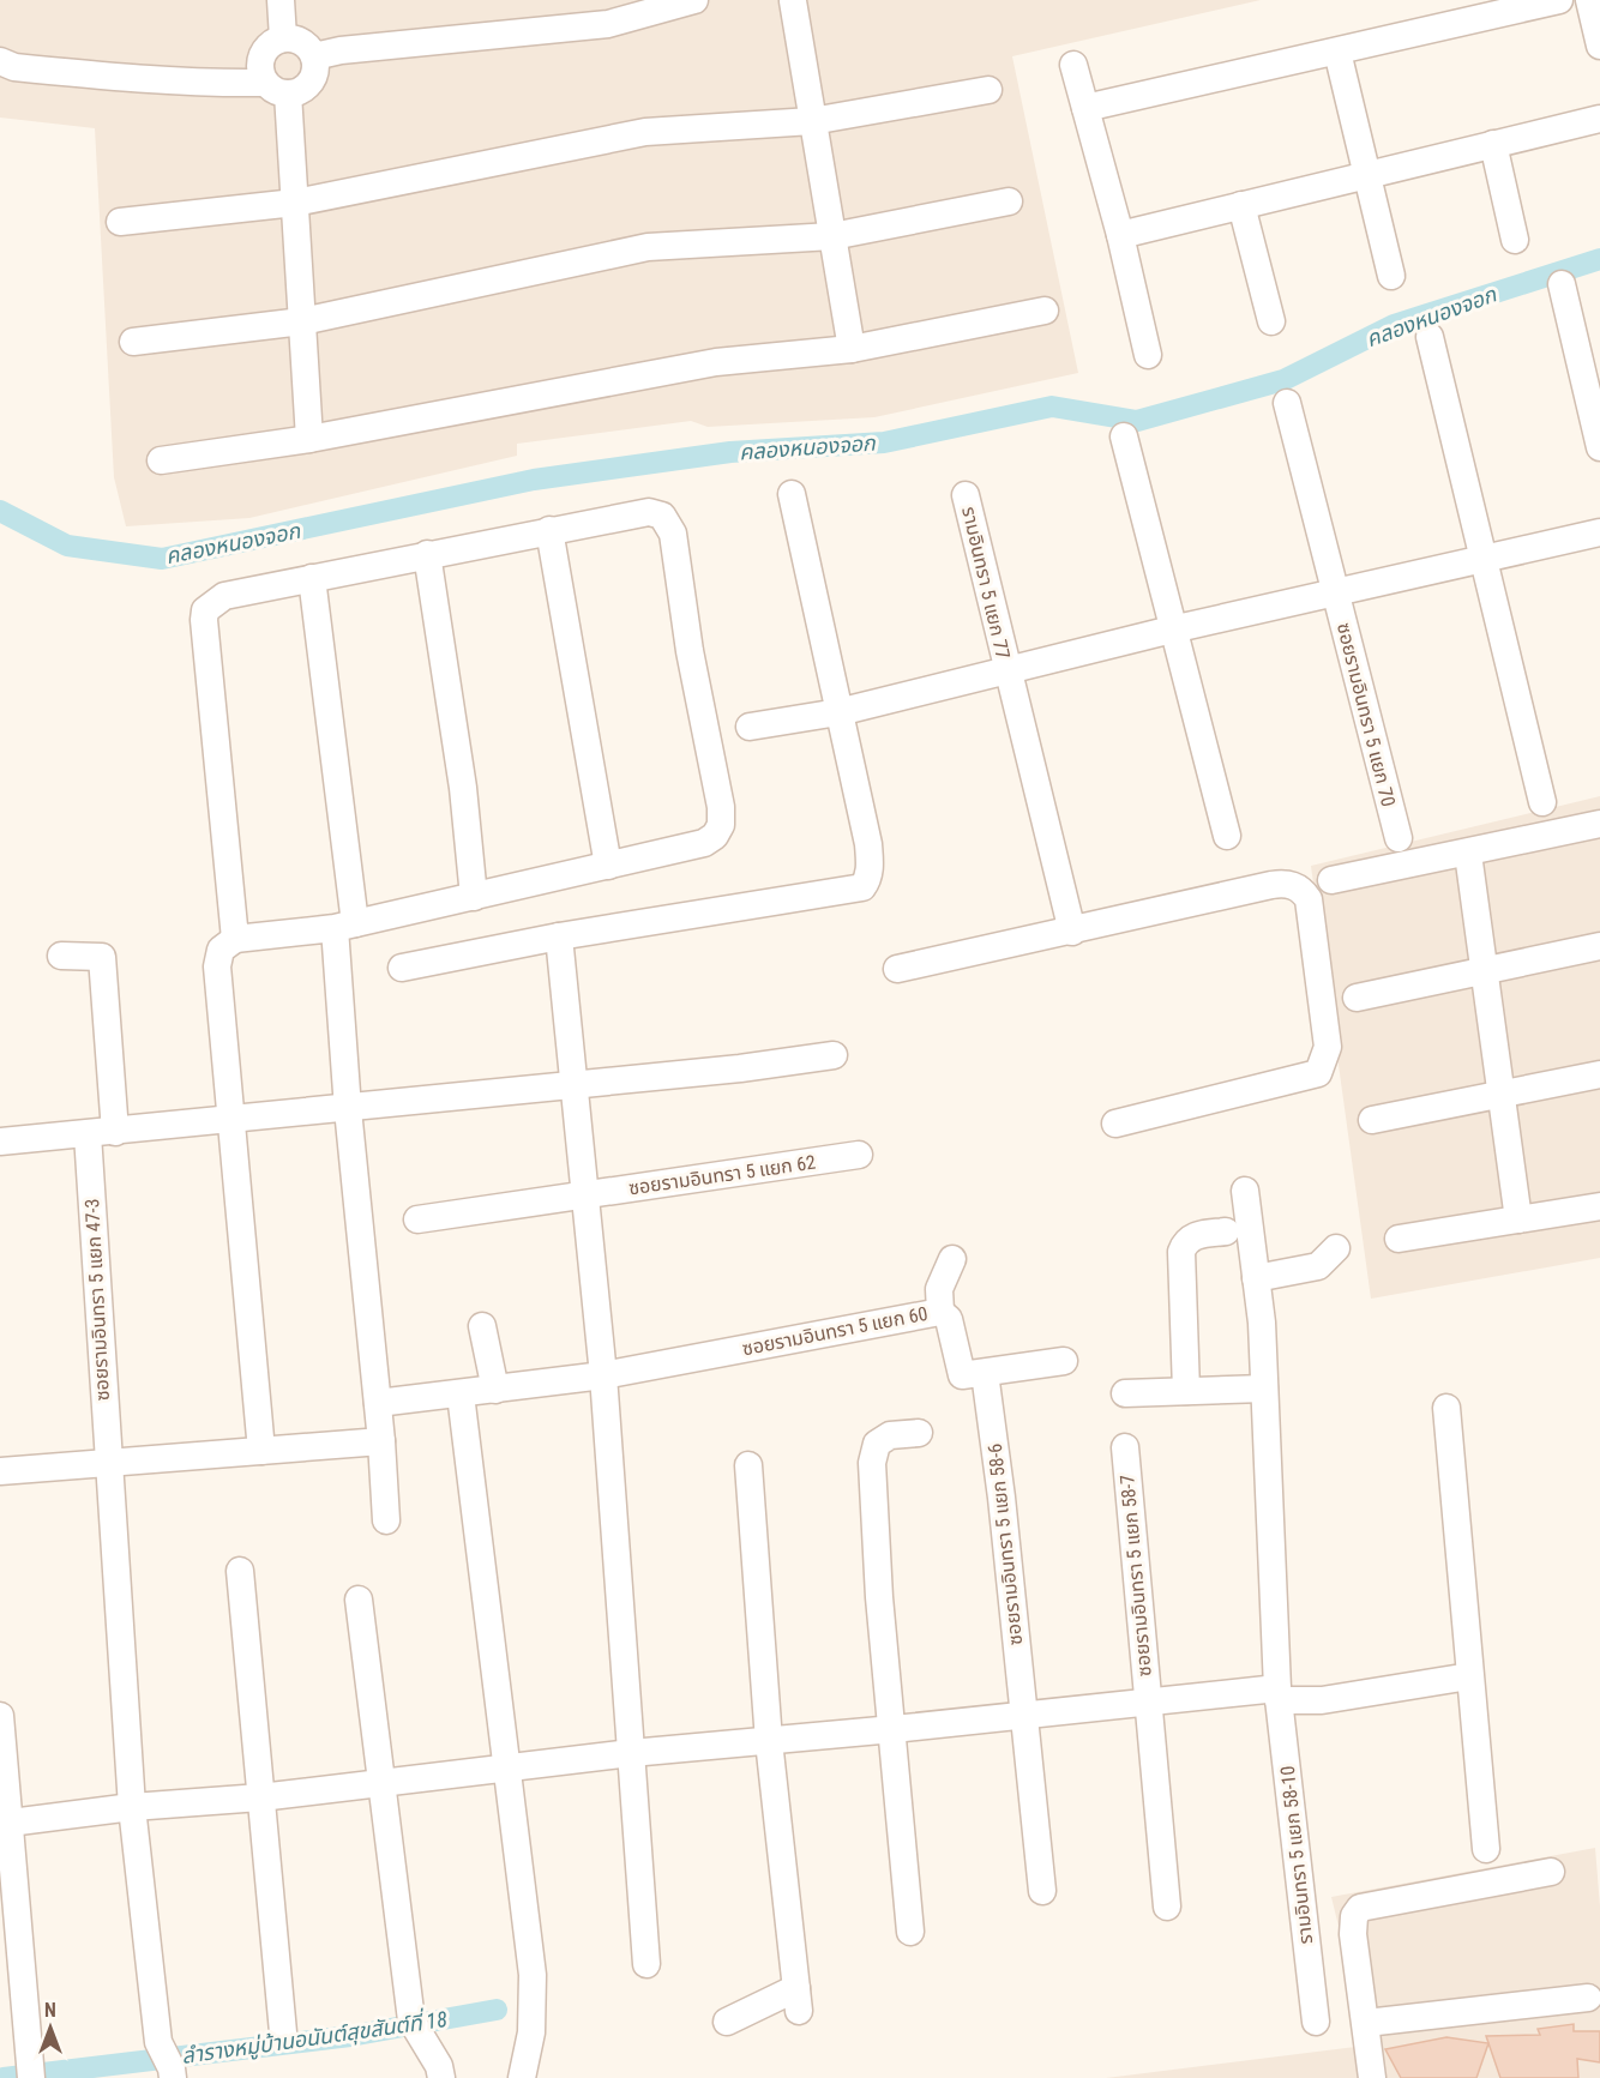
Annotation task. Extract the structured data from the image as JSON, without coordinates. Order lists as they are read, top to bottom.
{
  "streets": {
    "street": [
      "รามอินทรา 5 แยก 77",
      "ซอยรามอินทรา 5 แยก 70",
      "ซอยรามอินทรา 5 แยก 62",
      "ซอยรามอินทรา 5 แยก 47-3",
      "ซอยรามอินทรา 5 แยก 60",
      "ซอยรามอินทรา 5 แยก 58-6",
      "ซอยรามอินทรา 5 แยก 58-7",
      "รามอินทรา 5 แยก 58-10"
    ]
  },
  "crossings": [
    ["ซอยรามอินทรา 5 แยก 60", "ซอยรามอินทรา 5 แยก 58-6"]
  ],
  "water": ["คลองหนองจอก", "ลำรางหมู่บ้านอนันต์สุขสันต์ที่ 18"],
  "north": "top"
}
